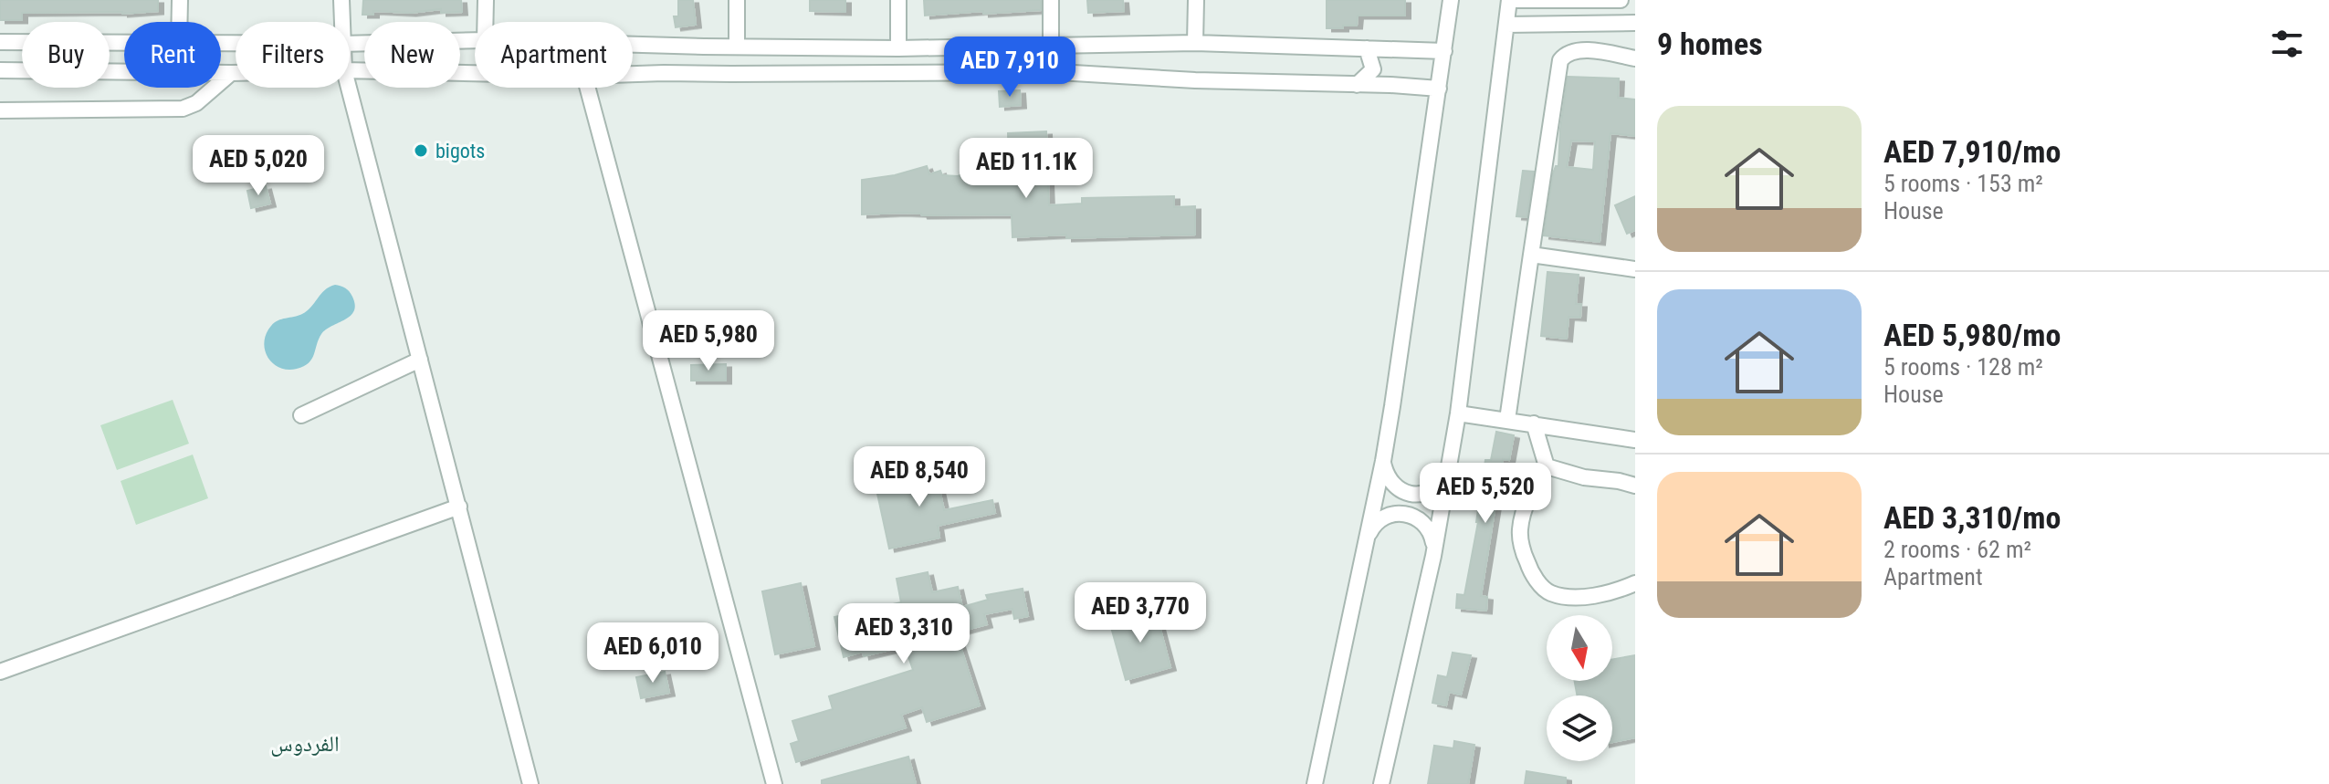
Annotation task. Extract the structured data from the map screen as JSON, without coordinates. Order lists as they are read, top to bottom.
{
  "districts": ["الفردوس"],
  "places": ["bigots"],
  "north": "bottom",
  "page": {
    "heading": "9 homes",
    "chip": [
      "Buy",
      "Rent",
      "Filters",
      "New",
      "Apartment"
    ],
    "price": [
      "AED 7,910",
      "AED 5,020",
      "AED 11.1K",
      "AED 5,980",
      "AED 8,540",
      "AED 5,520",
      "AED 3,770",
      "AED 3,310",
      "AED 6,010"
    ],
    "list": [
      {
        "name": "AED 7,910/mo",
        "note": "5 rooms · 153 m² · House"
      },
      {
        "name": "AED 5,980/mo",
        "note": "5 rooms · 128 m² · House"
      },
      {
        "name": "AED 3,310/mo",
        "note": "2 rooms · 62 m² · Apartment"
      }
    ]
  }
}
